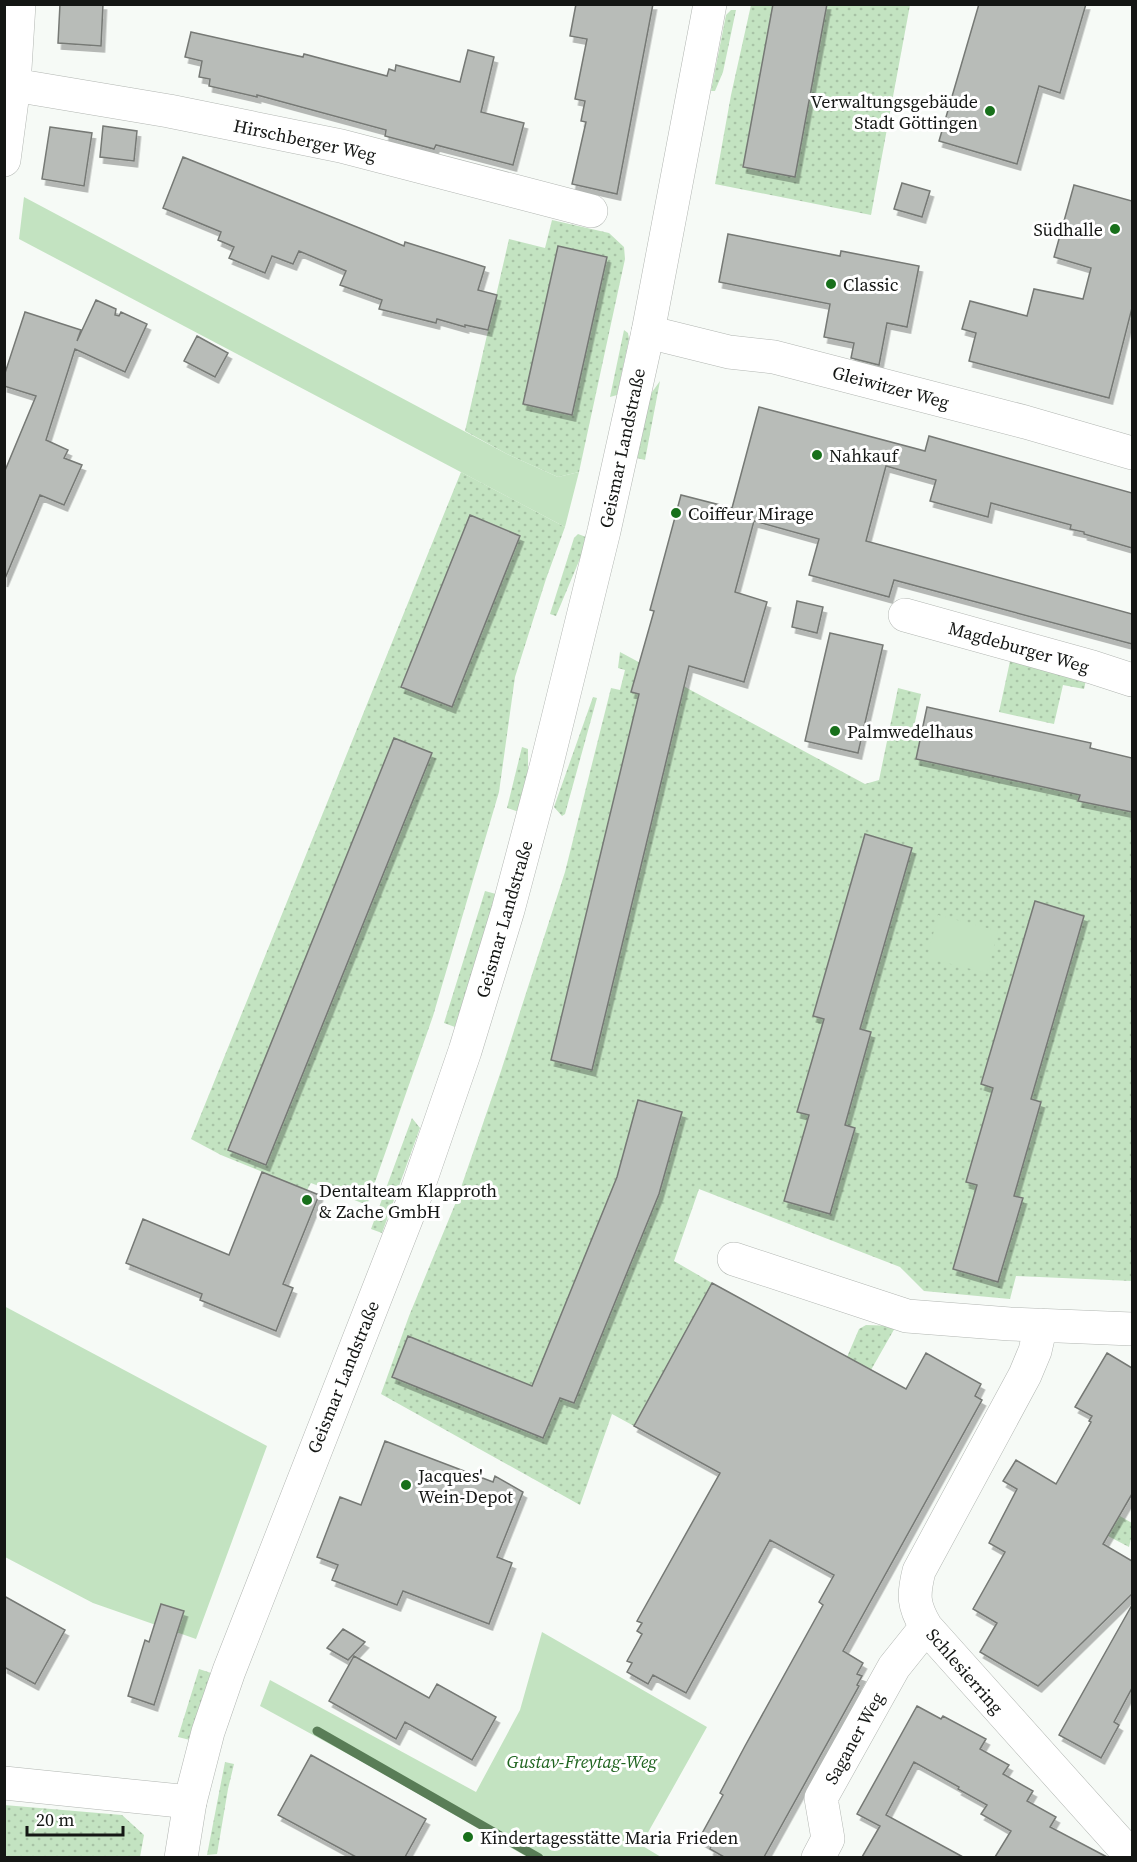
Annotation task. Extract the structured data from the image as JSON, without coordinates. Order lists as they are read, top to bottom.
{
  "streets": {
    "street": [
      "Hirschberger Weg",
      "Gleiwitzer Weg",
      "Geismar Landstraße",
      "Magdeburger Weg",
      "Schlesierring",
      "Saganer Weg"
    ]
  },
  "crossings": [
    ["Gleiwitzer Weg", "Geismar Landstraße"],
    ["Schlesierring", "Saganer Weg"]
  ],
  "parks": ["Gustav-Freytag-Weg"],
  "places": [
    "Verwaltungsgebäude Stadt Göttingen",
    "Südhalle",
    "Classic",
    "Nahkauf",
    "Coiffeur Mirage",
    "Palmwedelhaus",
    "Dentalteam Klapproth & Zache GmbH",
    "Jacques' Wein-Depot",
    "Kindertagesstätte Maria Frieden"
  ],
  "scale_bar": "20 m"
}
